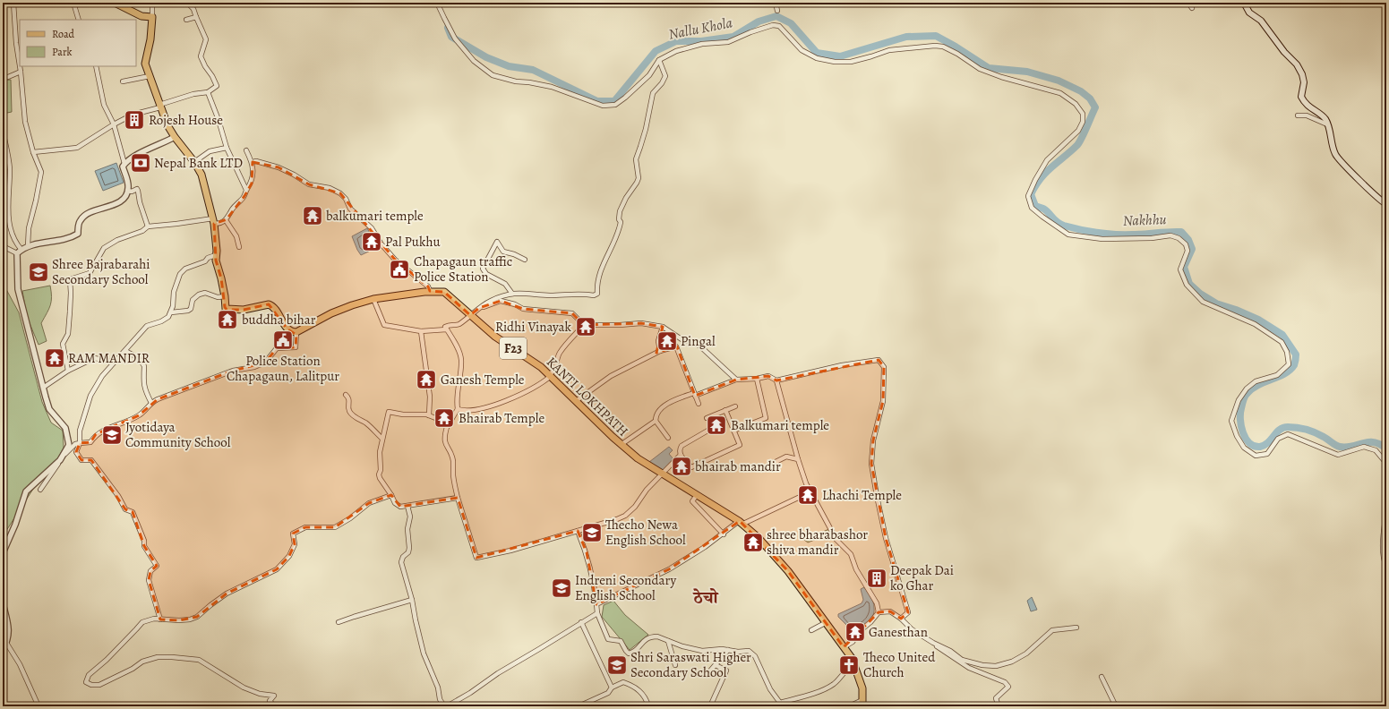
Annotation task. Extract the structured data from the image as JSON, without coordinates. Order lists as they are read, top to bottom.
{
  "streets": {
    "main road": ["F23", "KANTI LOKHPATH"]
  },
  "districts": ["ठेचो"],
  "water": ["Nallu Khola", "Nakhhu"],
  "places": {
    "building": ["Rojesh House", "Deepak Dai ko Ghar"],
    "bank": ["Nepal Bank LTD"],
    "temple": [
      "balkumari temple",
      "Pal Pukhu",
      "buddha bihar",
      "Ridhi Vinayak",
      "Pingal",
      "RAM MANDIR",
      "Ganesh Temple",
      "Bhairab Temple",
      "Balkumari temple",
      "bhairab mandir",
      "Lhachi Temple",
      "shree bharabashor shiva mandir",
      "Ganesthan"
    ],
    "public building": ["Chapagaun traffic Police Station", "Police Station Chapagaun, Lalitpur"],
    "school or university": [
      "Shree Bajrabarahi Secondary School",
      "Jyotidaya Community School",
      "Thecho Newa English School",
      "Indreni Secondary English School",
      "Shri Saraswati Higher Secondary School"
    ],
    "church": ["Theco United Church"]
  },
  "legend": ["Road", "Park"]
}
